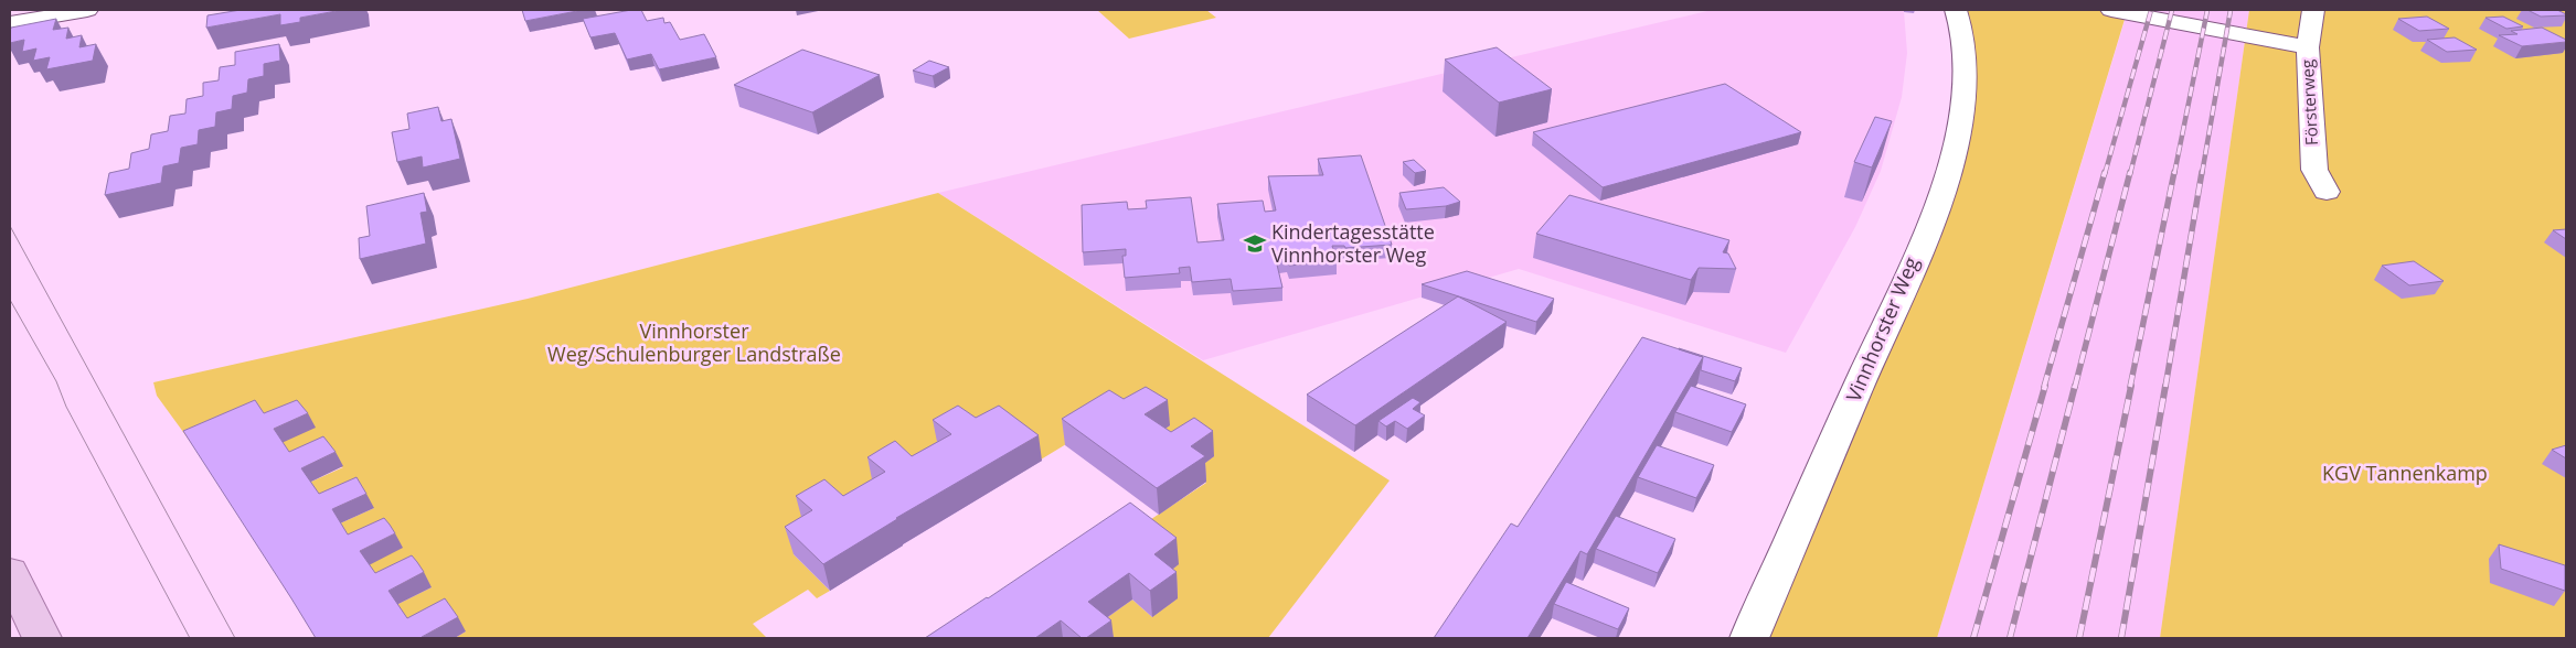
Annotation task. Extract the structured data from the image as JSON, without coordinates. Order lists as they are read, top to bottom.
{
  "streets": {
    "street": ["Försterweg", "Vinnhorster Weg"]
  },
  "parks": ["Vinnhorster Weg/Schulenburger Landstraße", "KGV Tannenkamp"],
  "places": {
    "school or university": ["Kindertagesstätte Vinnhorster Weg"]
  }
}
